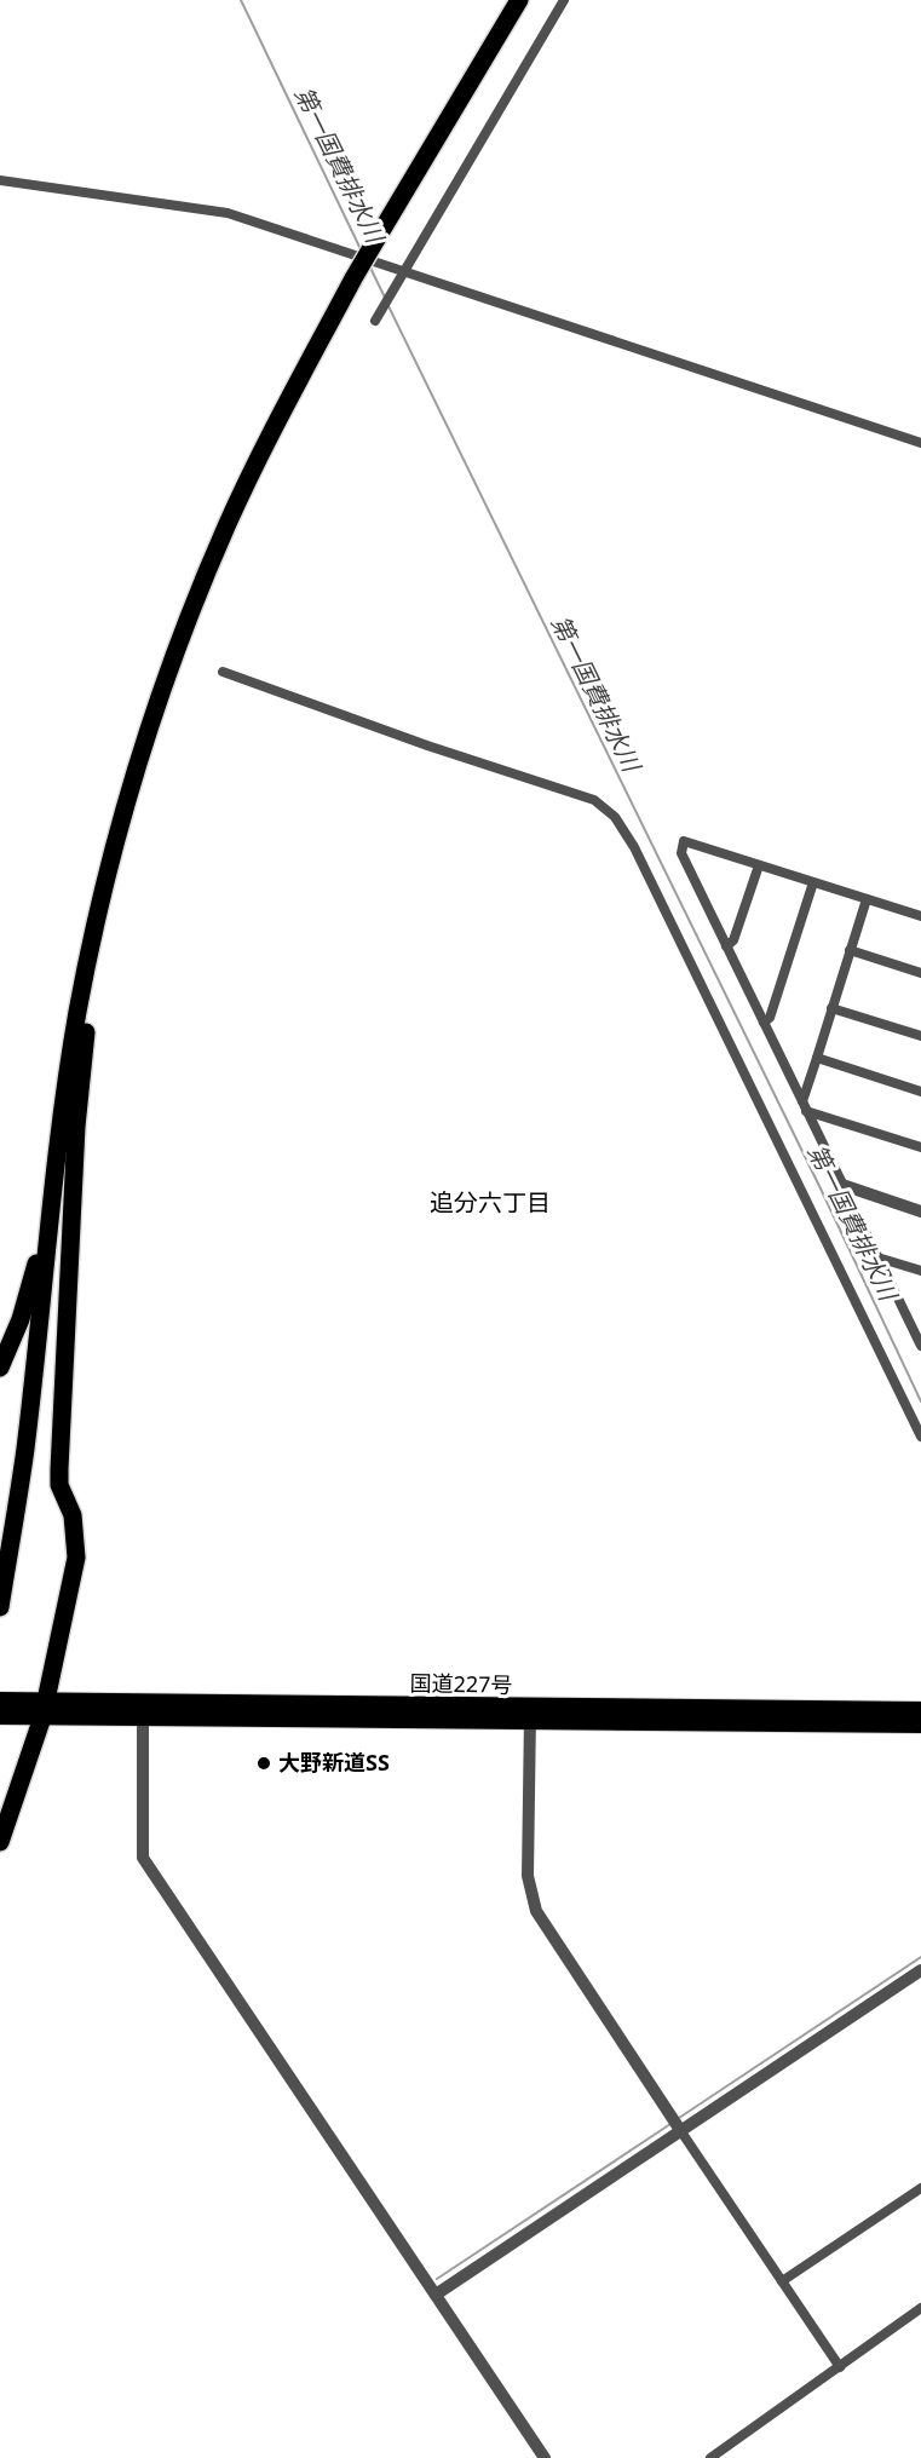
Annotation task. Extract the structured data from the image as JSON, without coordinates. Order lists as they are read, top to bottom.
{
  "streets": {
    "highway": ["国道227号"]
  },
  "districts": ["追分六丁目"],
  "water": ["第一国費排水川"],
  "places": ["大野新道SS"]
}
